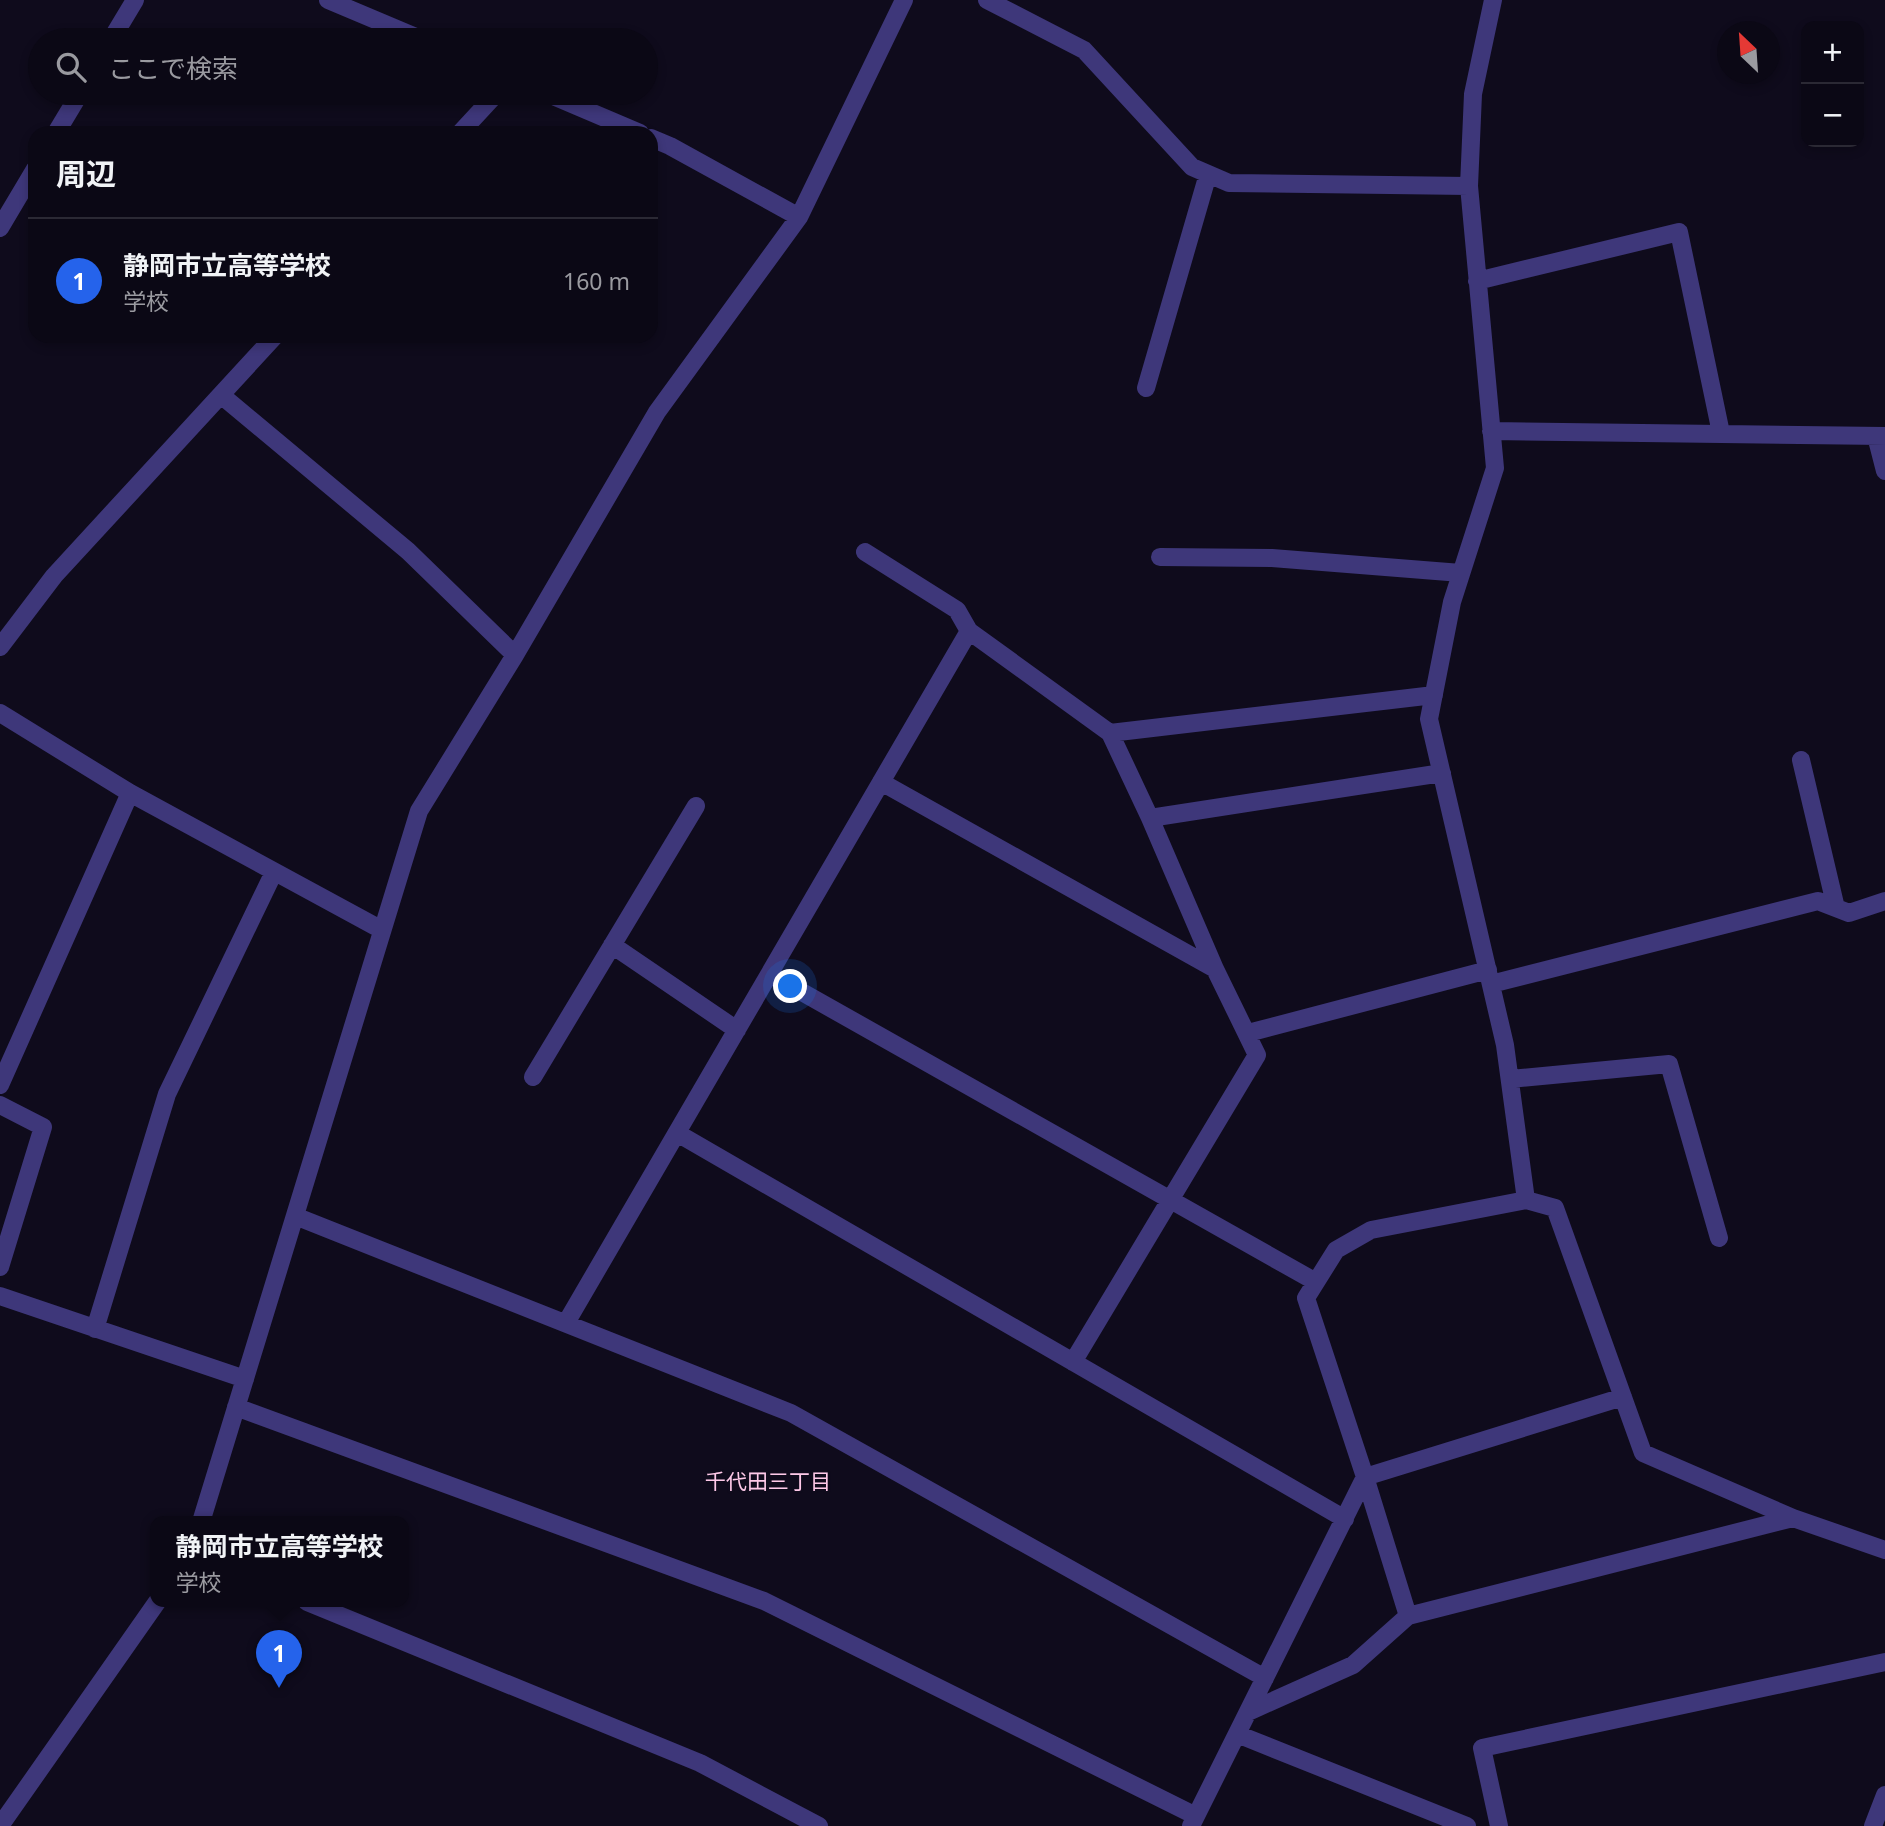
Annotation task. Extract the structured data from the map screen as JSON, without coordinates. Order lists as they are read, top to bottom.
{
  "districts": ["千代田三丁目"],
  "north": "top left",
  "page": {
    "map_buttons": ["+", "−"],
    "search": "ここで検索",
    "heading": "周辺",
    "list": [
      {
        "mark": "1",
        "name": "静岡市立高等学校",
        "note": "学校",
        "value": "160 m"
      }
    ],
    "popup": ["静岡市立高等学校", "学校"],
    "pins": "1"
  }
}
